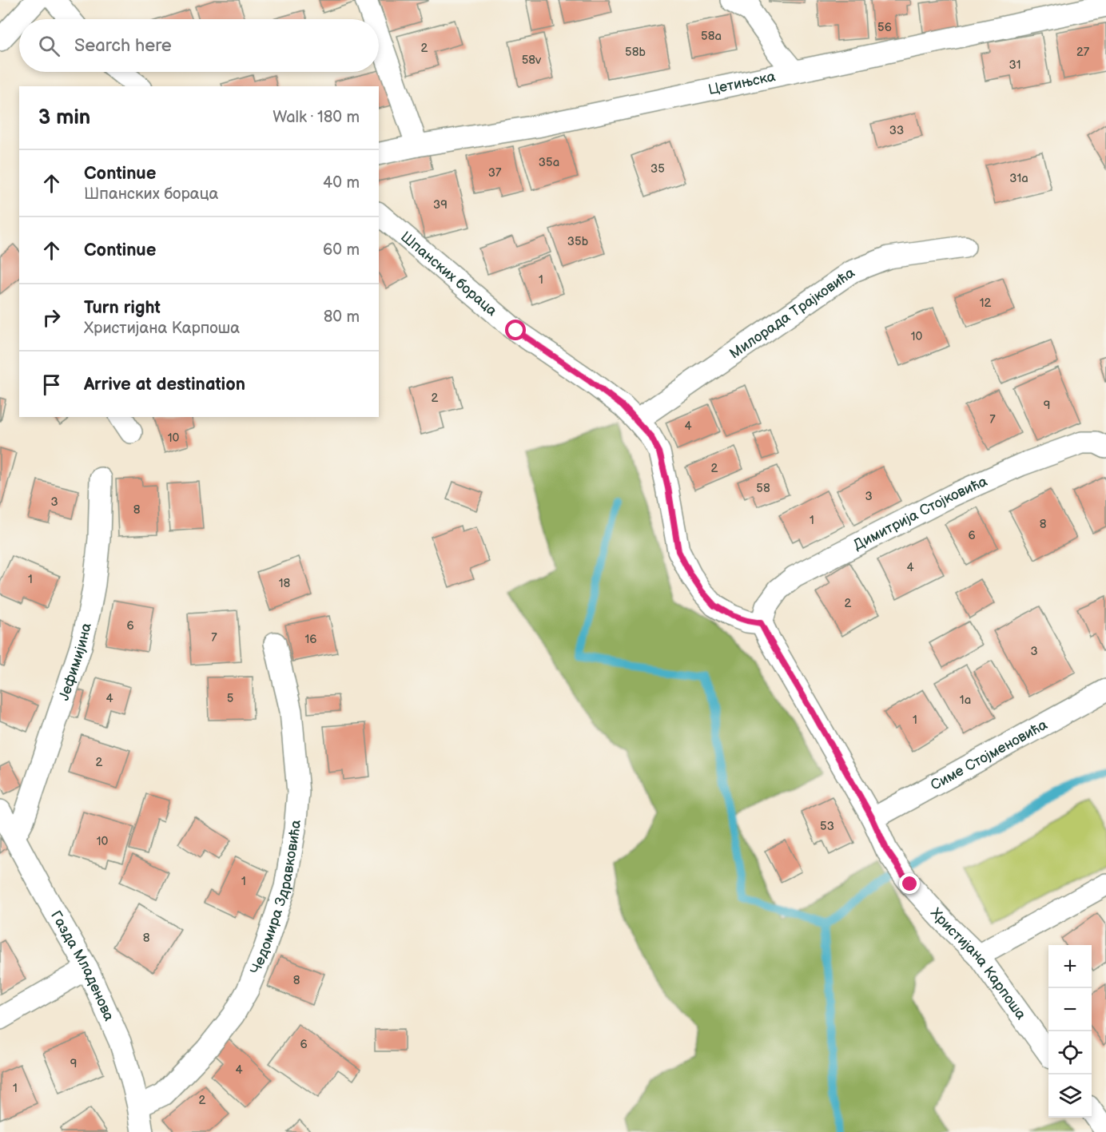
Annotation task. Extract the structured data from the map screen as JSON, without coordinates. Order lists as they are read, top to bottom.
{
  "streets": {
    "street": [
      "Цетињска",
      "Шпанских бораца",
      "Милорада Трајковића",
      "Димитрија Стојковића",
      "Јефимијина",
      "Симе Стојменовића",
      "Чедомира Здравковића",
      "Христијана Карпоша",
      "Газда Младенова"
    ]
  },
  "crossings": [
    ["Шпанских бораца", "Милорада Трајковића"],
    ["Шпанских бораца", "Димитрија Стојковића"],
    ["Шпанских бораца", "Христијана Карпоша"],
    ["Димитрија Стојковића", "Христијана Карпоша"],
    ["Јефимијина", "Газда Младенова"],
    ["Симе Стојменовића", "Христијана Карпоша"],
    ["Чедомира Здравковића", "Газда Младенова"]
  ],
  "house_numbers": [
    "56",
    "58a",
    "2",
    "58b",
    "27",
    "58v",
    "31",
    "33",
    "35a",
    "35",
    "37",
    "31a",
    "39",
    "35b",
    "1",
    "12",
    "10",
    "2",
    "9",
    "7",
    "4",
    "10",
    "2",
    "58",
    "3",
    "3",
    "8",
    "1",
    "8",
    "6",
    "4",
    "1",
    "18",
    "2",
    "6",
    "7",
    "16",
    "3",
    "4",
    "5",
    "1a",
    "1",
    "2",
    "53",
    "10",
    "1",
    "8",
    "8",
    "6",
    "9",
    "4",
    "1",
    "2"
  ],
  "page": {
    "search": "Search here",
    "heading": ["3 min", "Walk · 180 m"],
    "list": [
      ["Continue", "Шпанских бораца", "40 m"],
      ["Continue", "60 m"],
      ["Turn right", "Христијана Карпоша", "80 m"],
      "Arrive at destination"
    ],
    "map_buttons": ["+", "−"]
  }
}
